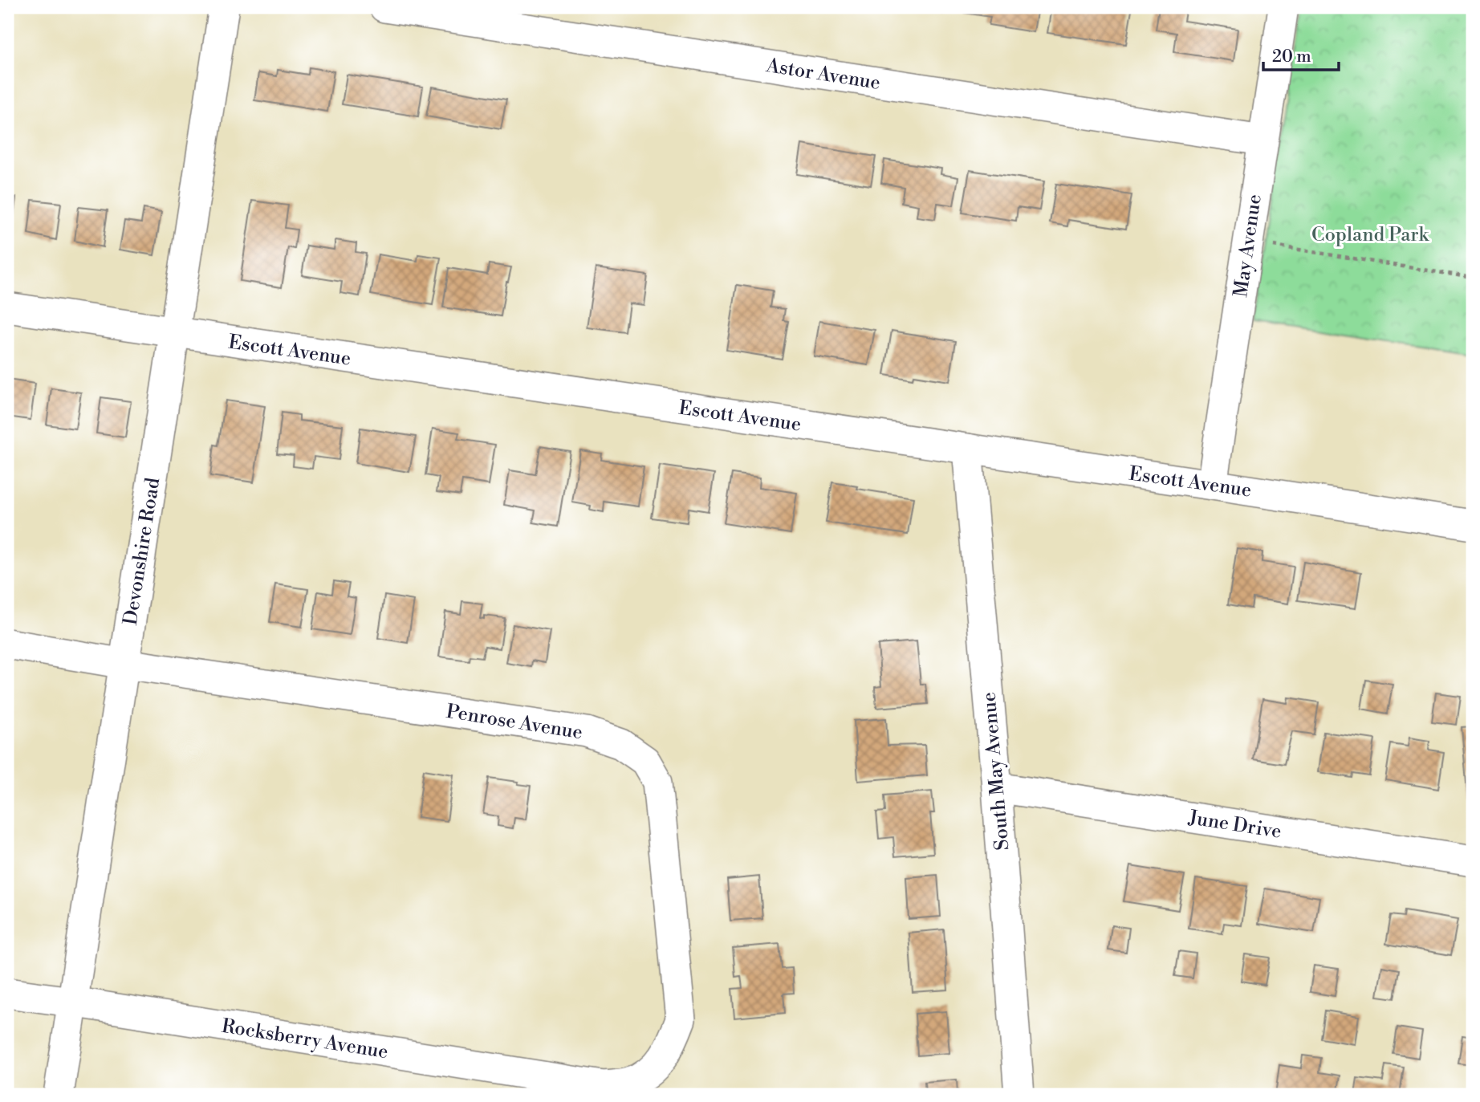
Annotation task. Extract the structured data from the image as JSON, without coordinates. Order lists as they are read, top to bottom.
{
  "streets": {
    "street": [
      "Astor Avenue",
      "May Avenue",
      "Escott Avenue",
      "Devonshire Road",
      "Penrose Avenue",
      "South May Avenue",
      "June Drive",
      "Rocksberry Avenue"
    ]
  },
  "crossings": [
    ["Astor Avenue", "May Avenue"],
    ["May Avenue", "Escott Avenue"],
    ["Escott Avenue", "Devonshire Road"],
    ["Escott Avenue", "South May Avenue"],
    ["Devonshire Road", "Penrose Avenue"],
    ["Devonshire Road", "Rocksberry Avenue"],
    ["Penrose Avenue", "Rocksberry Avenue"],
    ["South May Avenue", "June Drive"]
  ],
  "parks": ["Copland Park"],
  "scale_bar": "20 m"
}
